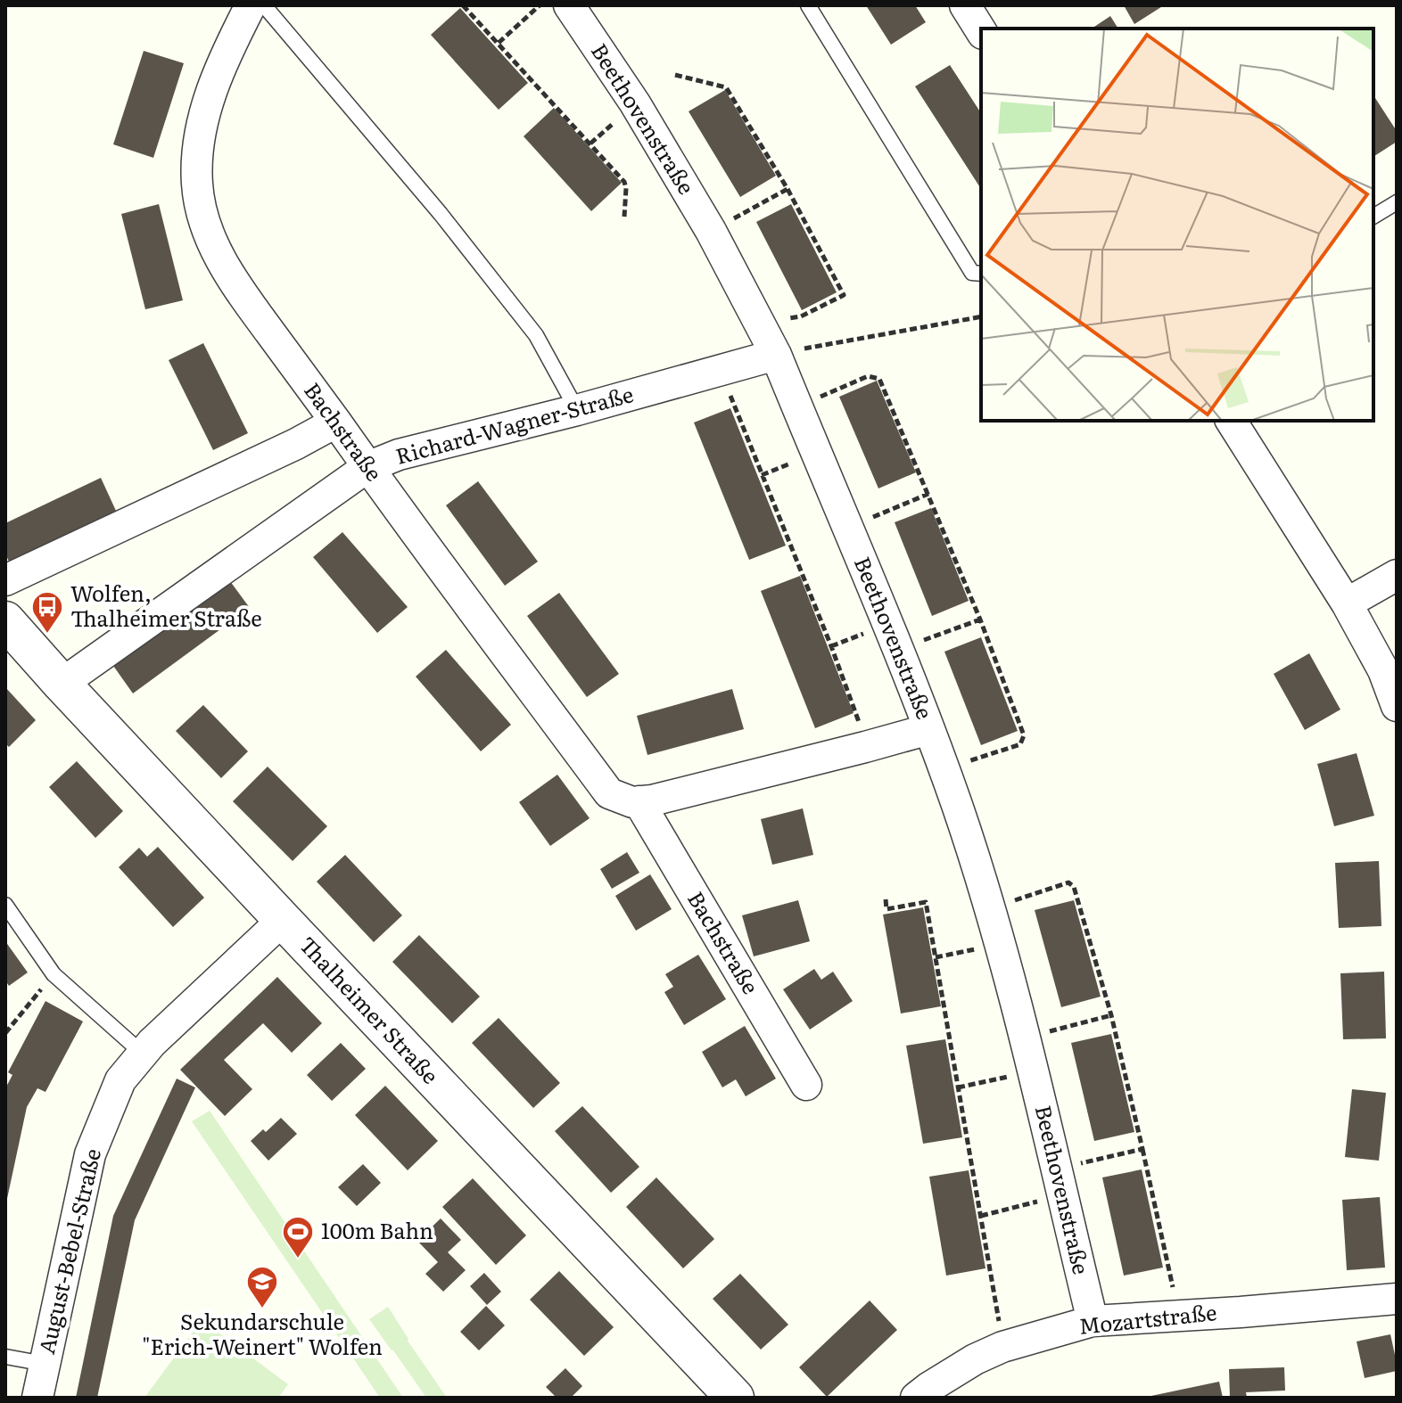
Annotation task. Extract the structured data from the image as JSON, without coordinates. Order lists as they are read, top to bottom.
{
  "streets": {
    "street": [
      "Beethovenstraße",
      "Richard-Wagner-Straße",
      "Bachstraße",
      "Thalheimer Straße",
      "August-Bebel-Straße",
      "Mozartstraße"
    ]
  },
  "crossings": [
    ["Beethovenstraße", "Richard-Wagner-Straße"],
    ["Beethovenstraße", "Mozartstraße"],
    ["Richard-Wagner-Straße", "Bachstraße"],
    ["Richard-Wagner-Straße", "Thalheimer Straße"],
    ["Thalheimer Straße", "August-Bebel-Straße"]
  ],
  "places": {
    "bus stop": ["Wolfen, Thalheimer Straße"],
    "sports": ["100m Bahn"],
    "school or university": ["Sekundarschule \"Erich-Weinert\" Wolfen"]
  }
}
